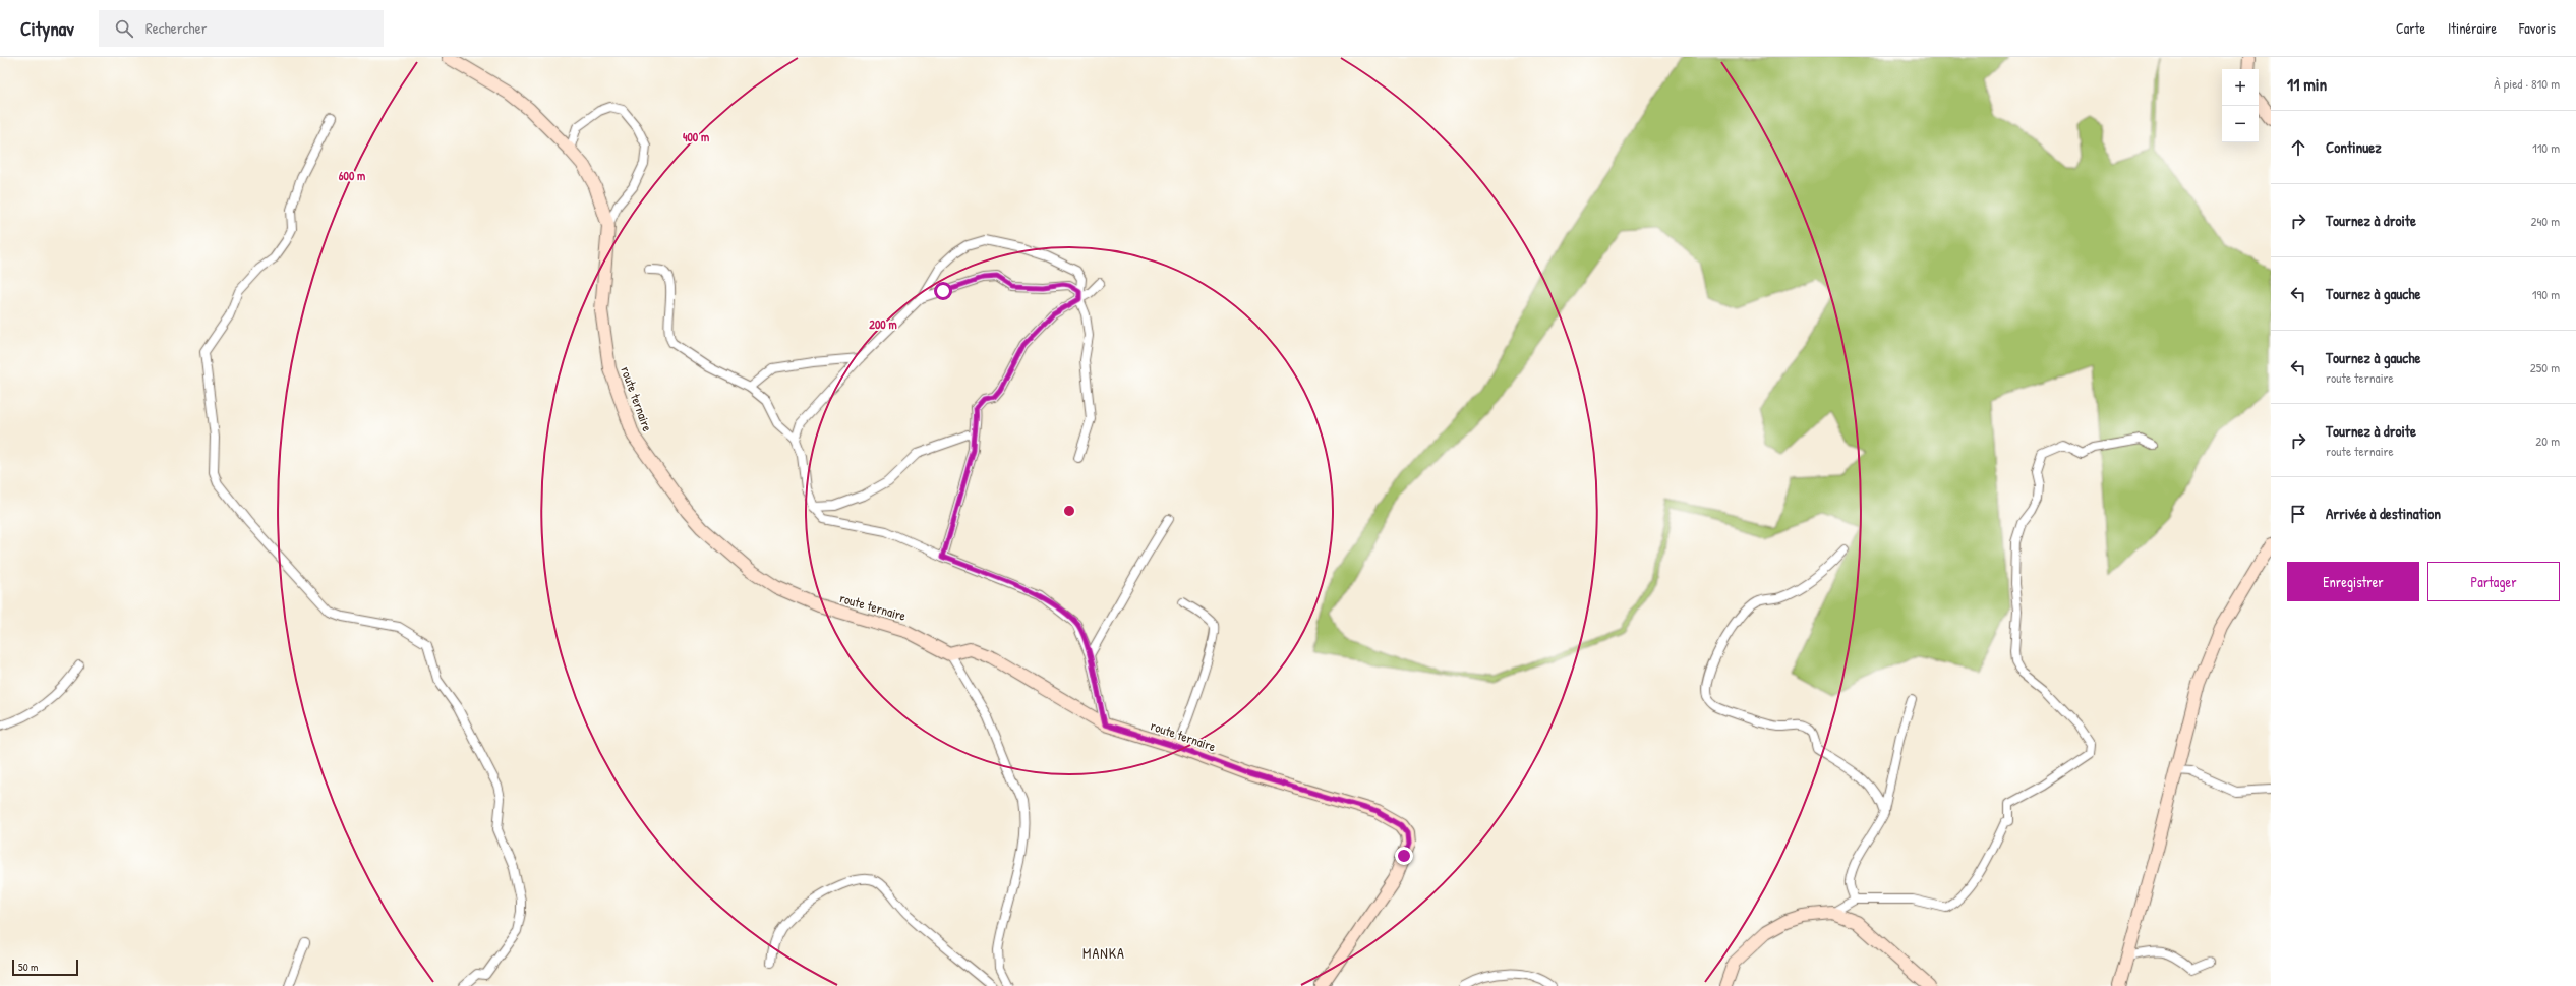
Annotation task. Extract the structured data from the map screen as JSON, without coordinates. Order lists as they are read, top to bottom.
{
  "streets": {
    "street": ["route ternaire"]
  },
  "districts": ["MANKA"],
  "scale_bar": "50 m",
  "page": {
    "header": "Citynav",
    "search": "Rechercher",
    "nav": ["Carte", "Itinéraire", "Favoris"],
    "heading": ["11 min", "À pied · 810 m"],
    "map_buttons": ["+", "−"],
    "list": [
      ["Continuez", "110 m"],
      ["Tournez à droite", "240 m"],
      ["Tournez à gauche", "190 m"],
      ["Tournez à gauche", "route ternaire", "250 m"],
      ["Tournez à droite", "route ternaire", "20 m"],
      "Arrivée à destination"
    ],
    "buttons": ["Enregistrer", "Partager"],
    "scale": "50 m"
  },
  "rings": ["400 m", "600 m", "200 m"]
}
